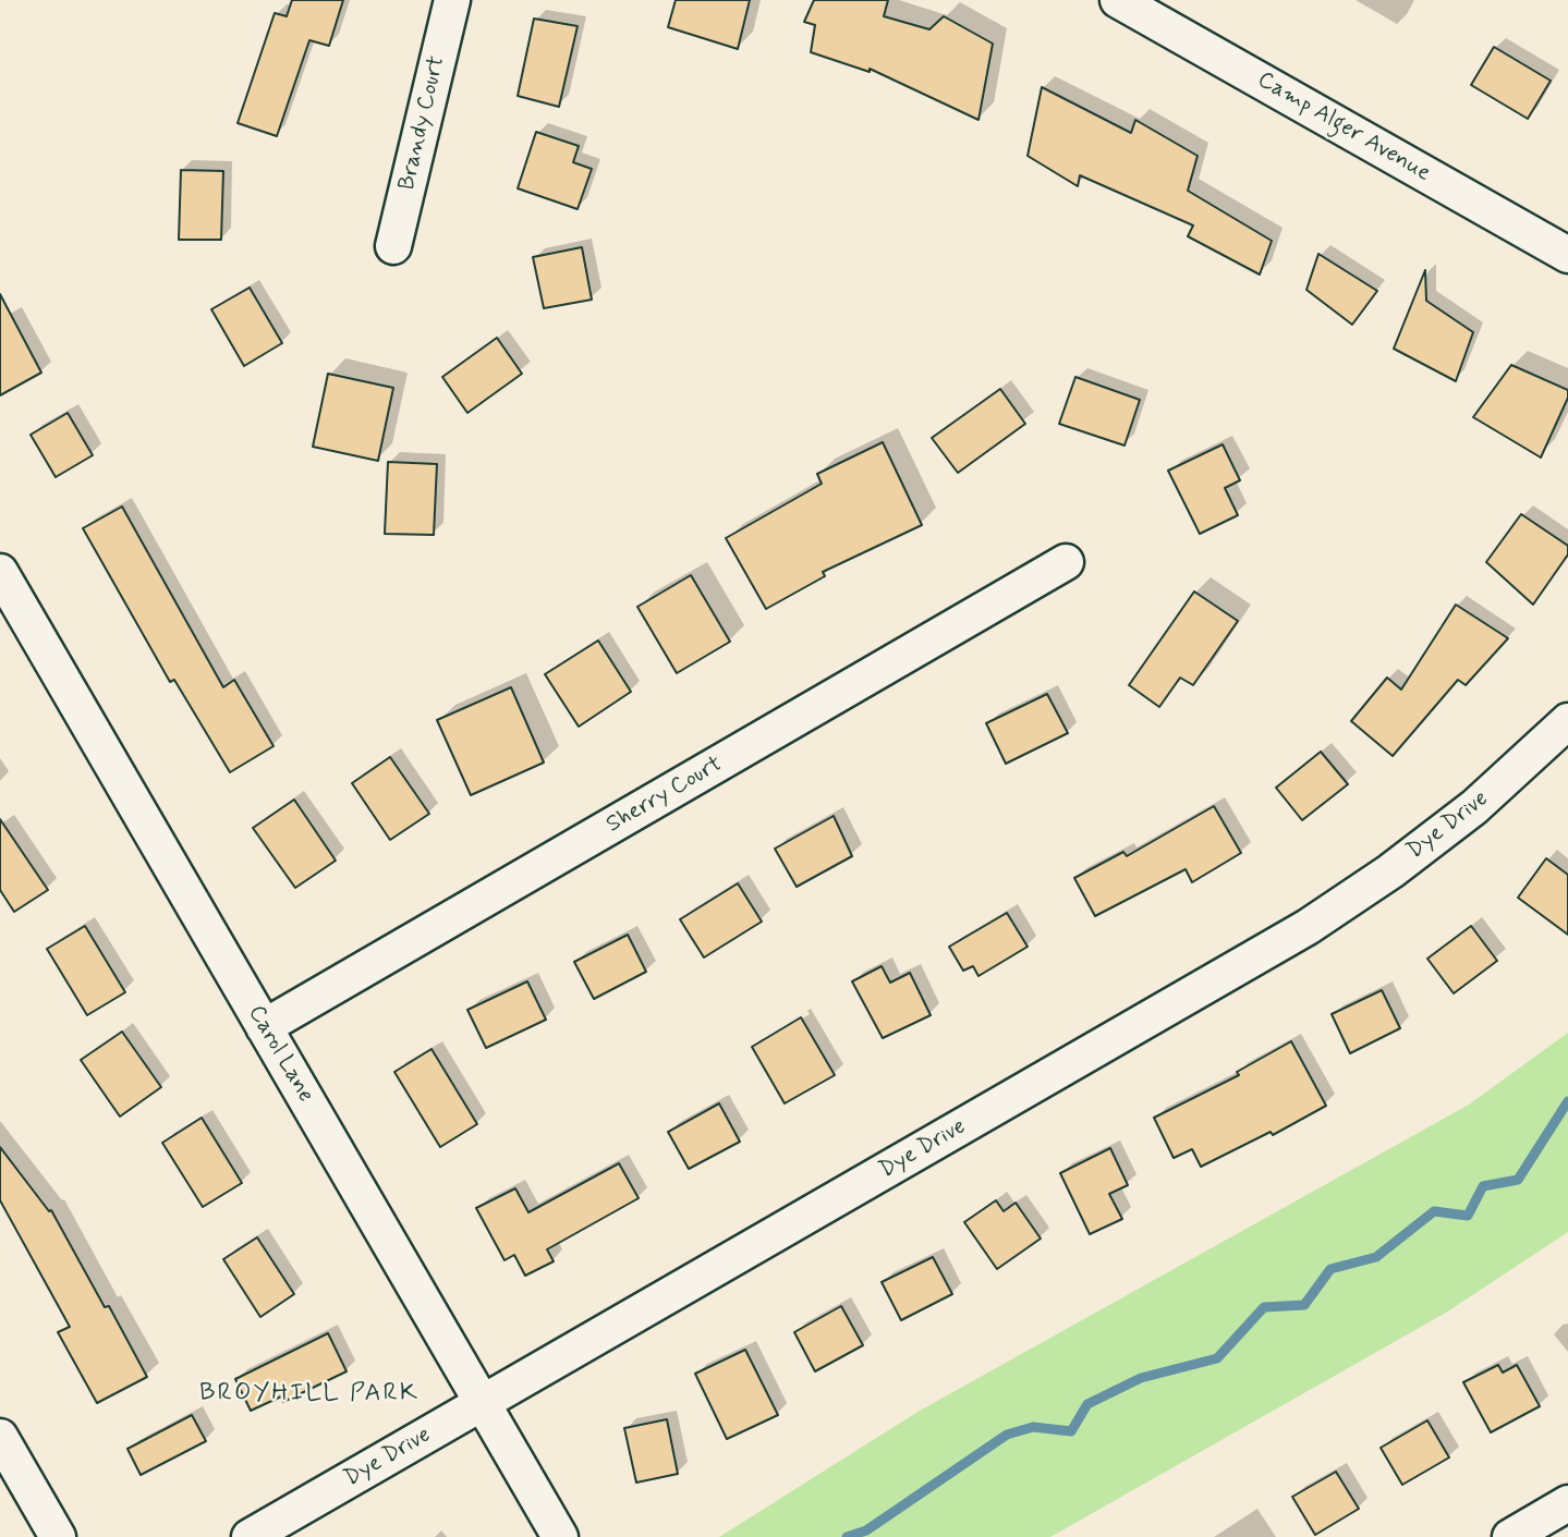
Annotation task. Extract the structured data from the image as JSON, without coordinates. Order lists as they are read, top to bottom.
{
  "streets": {
    "street": [
      "Brandy Court",
      "Camp Alger Avenue",
      "Sherry Court",
      "Dye Drive",
      "Carol Lane"
    ]
  },
  "crossings": [
    ["Sherry Court", "Carol Lane"],
    ["Dye Drive", "Carol Lane"]
  ],
  "districts": ["BROYHILL PARK"]
}
